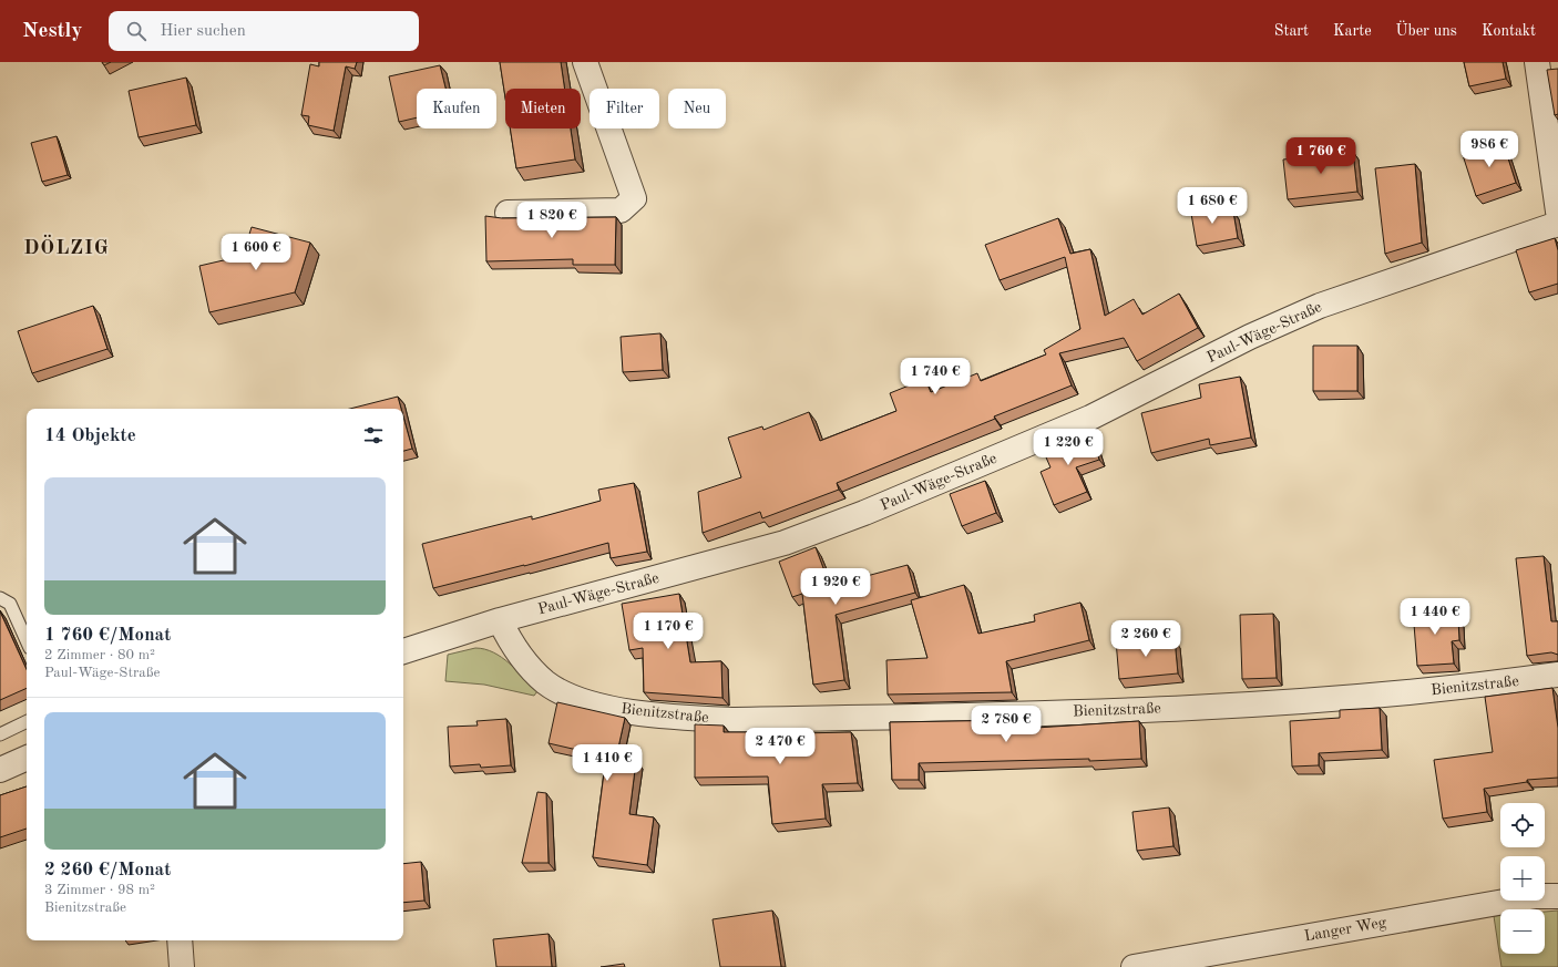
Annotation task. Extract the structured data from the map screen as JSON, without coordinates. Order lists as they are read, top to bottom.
{
  "streets": {
    "street": ["Paul-Wäge-Straße", "Bienitzstraße", "Langer Weg"]
  },
  "crossings": [
    ["Paul-Wäge-Straße", "Bienitzstraße"]
  ],
  "districts": ["DÖLZIG"],
  "page": {
    "header": "Nestly",
    "search": "Hier suchen",
    "nav": [
      "Start",
      "Karte",
      "Über uns",
      "Kontakt"
    ],
    "chip": [
      "Kaufen",
      "Mieten",
      "Filter",
      "Neu"
    ],
    "price": [
      "986 €",
      "1 760 €",
      "1 680 €",
      "1 820 €",
      "1 600 €",
      "1 740 €",
      "1 220 €",
      "1 920 €",
      "1 440 €",
      "1 170 €",
      "2 260 €",
      "2 780 €",
      "2 470 €",
      "1 410 €"
    ],
    "heading": "14 Objekte",
    "list": [
      {
        "name": "1 760 €/Monat",
        "note": "2 Zimmer · 80 m² · Paul-Wäge-Straße"
      },
      {
        "name": "2 260 €/Monat",
        "note": "3 Zimmer · 98 m² · Bienitzstraße"
      }
    ],
    "map_buttons": ["+", "−"]
  }
}
